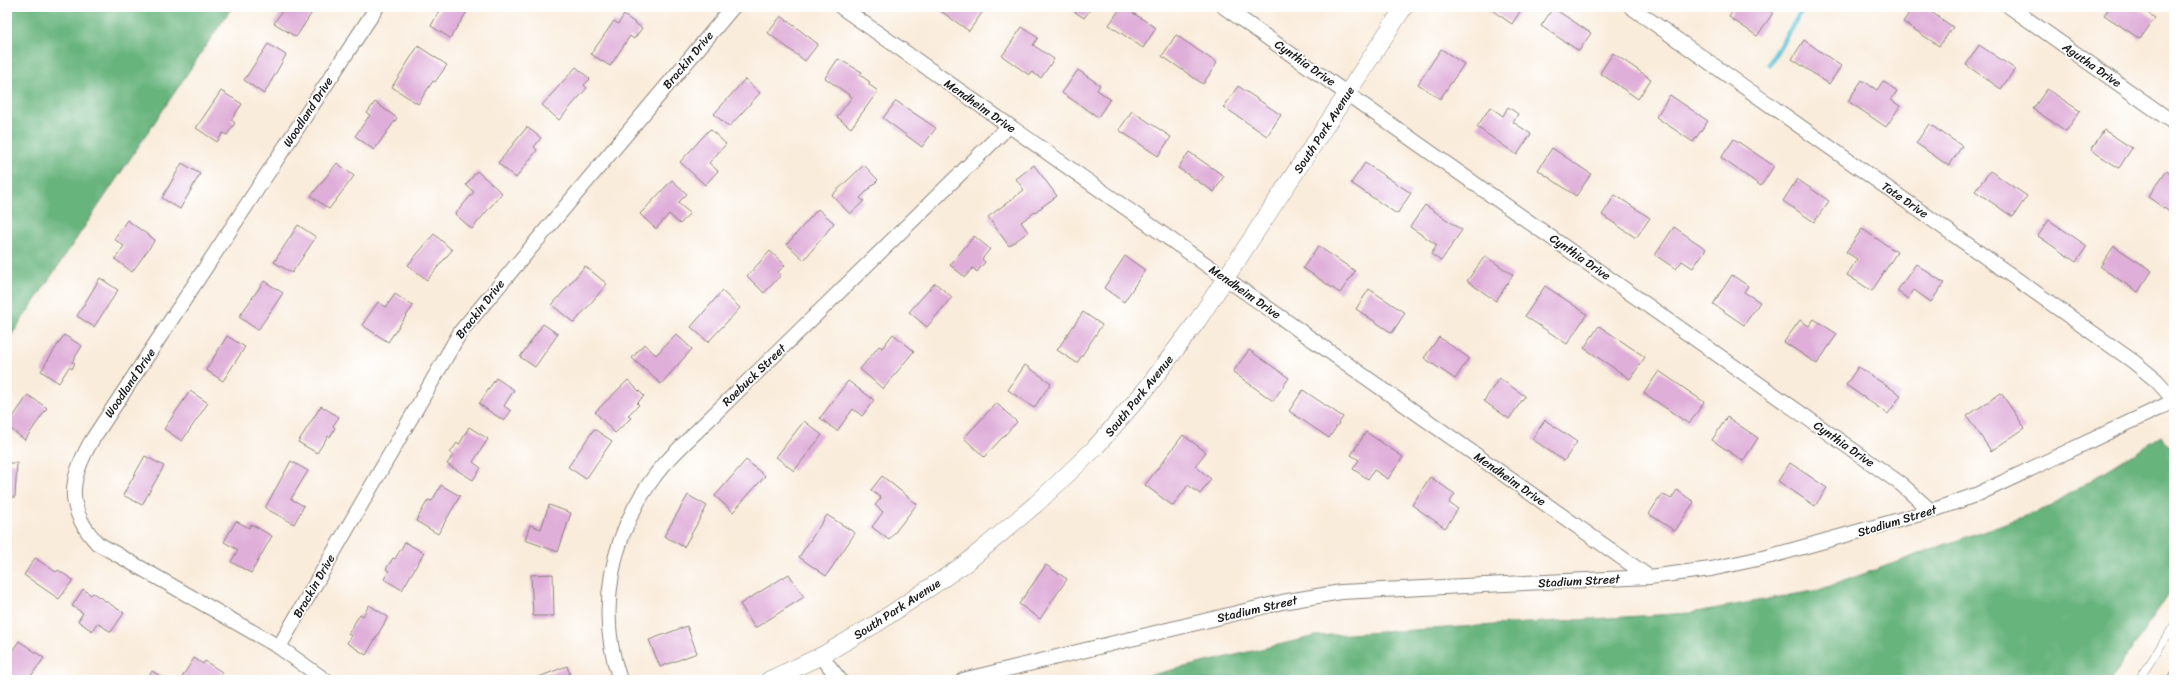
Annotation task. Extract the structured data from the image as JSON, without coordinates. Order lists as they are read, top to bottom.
{
  "streets": {
    "street": [
      "Brackin Drive",
      "Cynthia Drive",
      "Agutha Drive",
      "Mendheim Drive",
      "Woodland Drive",
      "South Park Avenue",
      "Tate Drive",
      "Roebuck Street",
      "Stadium Street"
    ]
  },
  "crossings": [
    ["Brackin Drive", "Woodland Drive"],
    ["Cynthia Drive", "South Park Avenue"],
    ["Cynthia Drive", "Stadium Street"],
    ["Mendheim Drive", "South Park Avenue"],
    ["Mendheim Drive", "Roebuck Street"],
    ["Mendheim Drive", "Stadium Street"],
    ["Tate Drive", "Stadium Street"]
  ]
}
